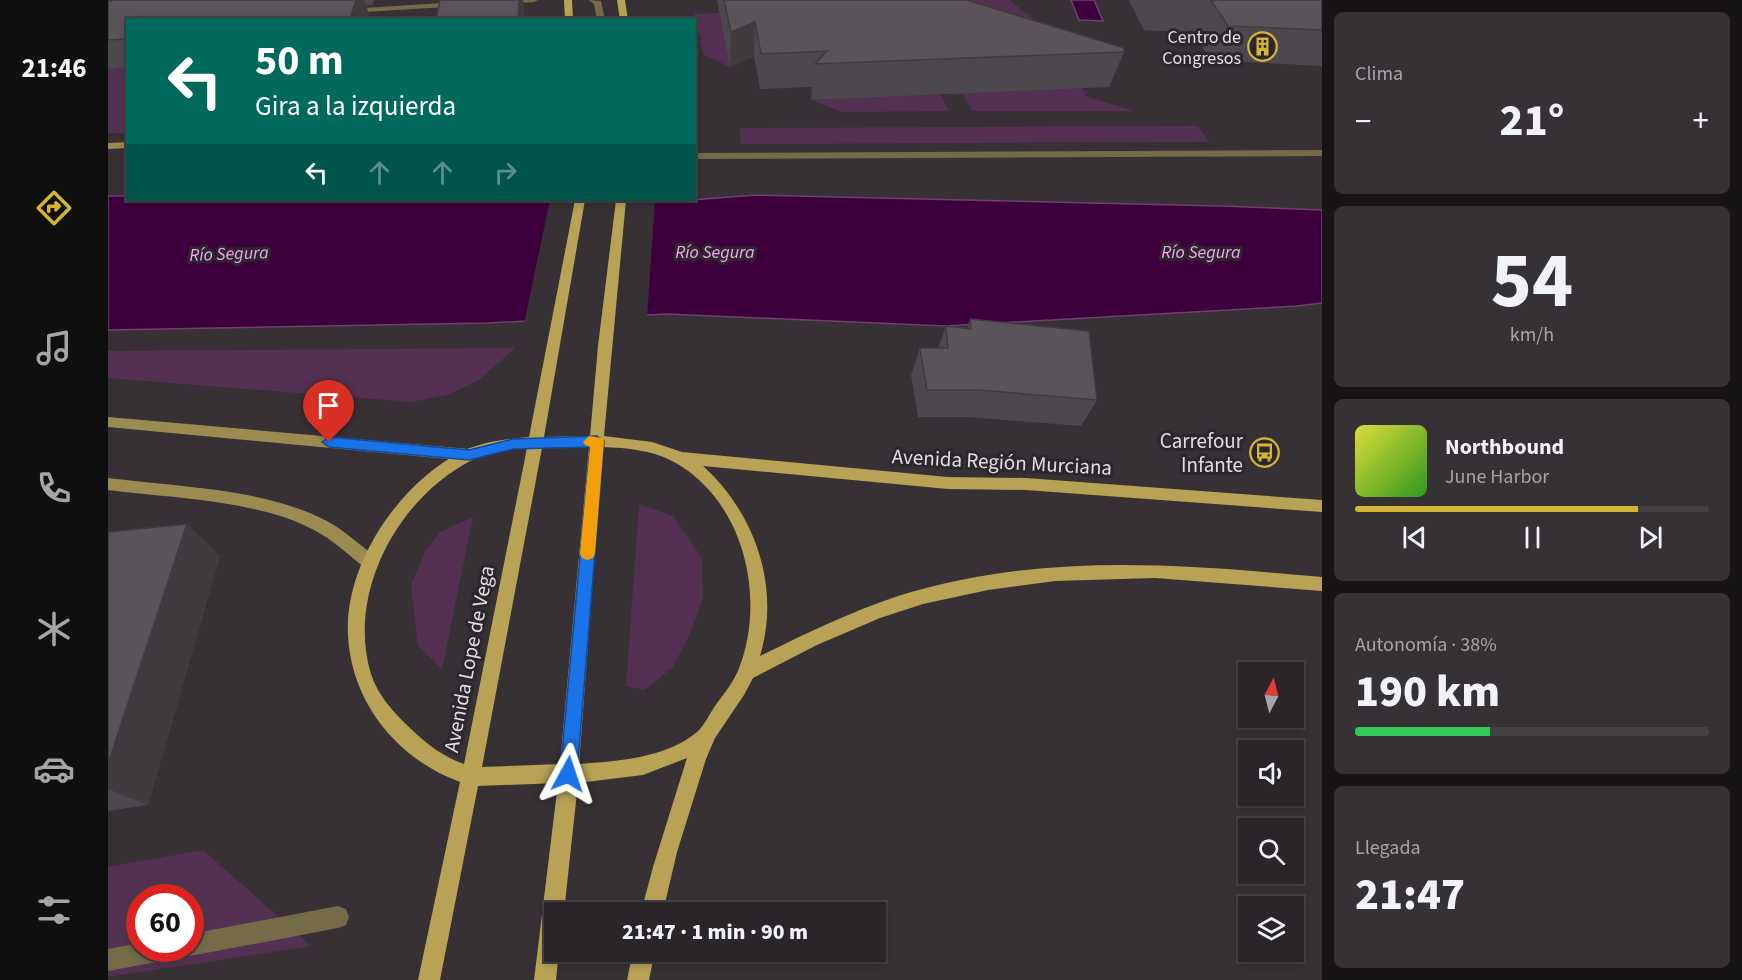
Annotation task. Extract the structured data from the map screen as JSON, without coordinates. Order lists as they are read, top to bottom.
{
  "streets": {
    "main road": ["Avenida Región Murciana", "Avenida Lope de Vega"]
  },
  "water": ["Río Segura"],
  "places": {
    "building": ["Centro de Congresos"],
    "bus stop": ["Carrefour Infante"]
  },
  "north": "top",
  "page": {
    "tabs": "21:46",
    "tile": [
      "Clima",
      ["54", "km/h"],
      ["Autonomía · 38%", "190 km"],
      ["Llegada", "21:47"]
    ],
    "turn": ["50 m", "Gira a la izquierda"],
    "heat": ["−", "21°", "+"],
    "song": ["Northbound", "June Harbor"],
    "limit": "60",
    "trip": "21:47 · 1 min · 90 m"
  }
}
